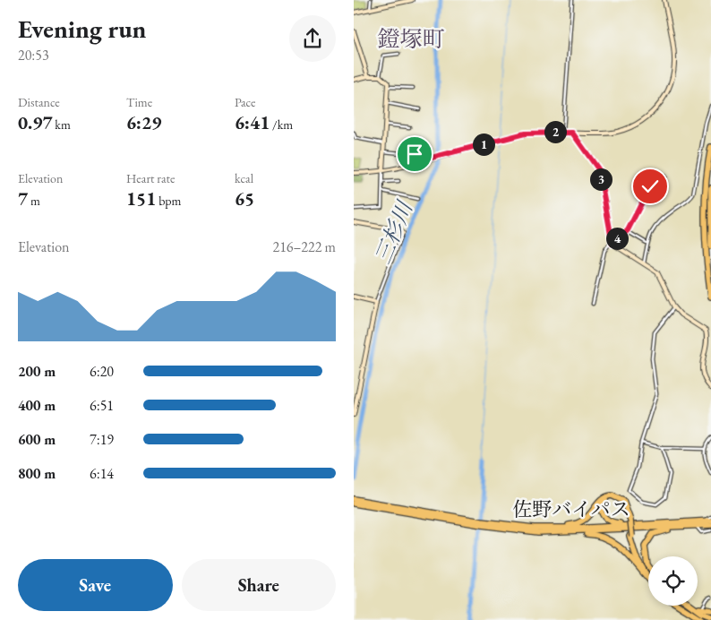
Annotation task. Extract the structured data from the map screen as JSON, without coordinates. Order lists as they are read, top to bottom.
{
  "streets": {
    "highway": ["佐野バイパス"]
  },
  "districts": ["鐙塚町"],
  "water": ["三杉川"],
  "page": {
    "heading": ["Evening run", "20:53"],
    "stats": [
      ["Distance", "0.97 km"],
      ["Time", "6:29"],
      ["Pace", "6:41 /km"],
      ["Elevation", "7 m"],
      ["Heart rate", "151 bpm"],
      ["kcal", "65"]
    ],
    "pins": [
      "2",
      "1",
      "3",
      "4"
    ],
    "chart": ["Elevation", "216–222 m"],
    "list": [
      {
        "name": "200 m",
        "note": "6:20"
      },
      {
        "name": "400 m",
        "note": "6:51"
      },
      {
        "name": "600 m",
        "note": "7:19"
      },
      {
        "name": "800 m",
        "note": "6:14"
      }
    ],
    "buttons": ["Save", "Share"]
  }
}
